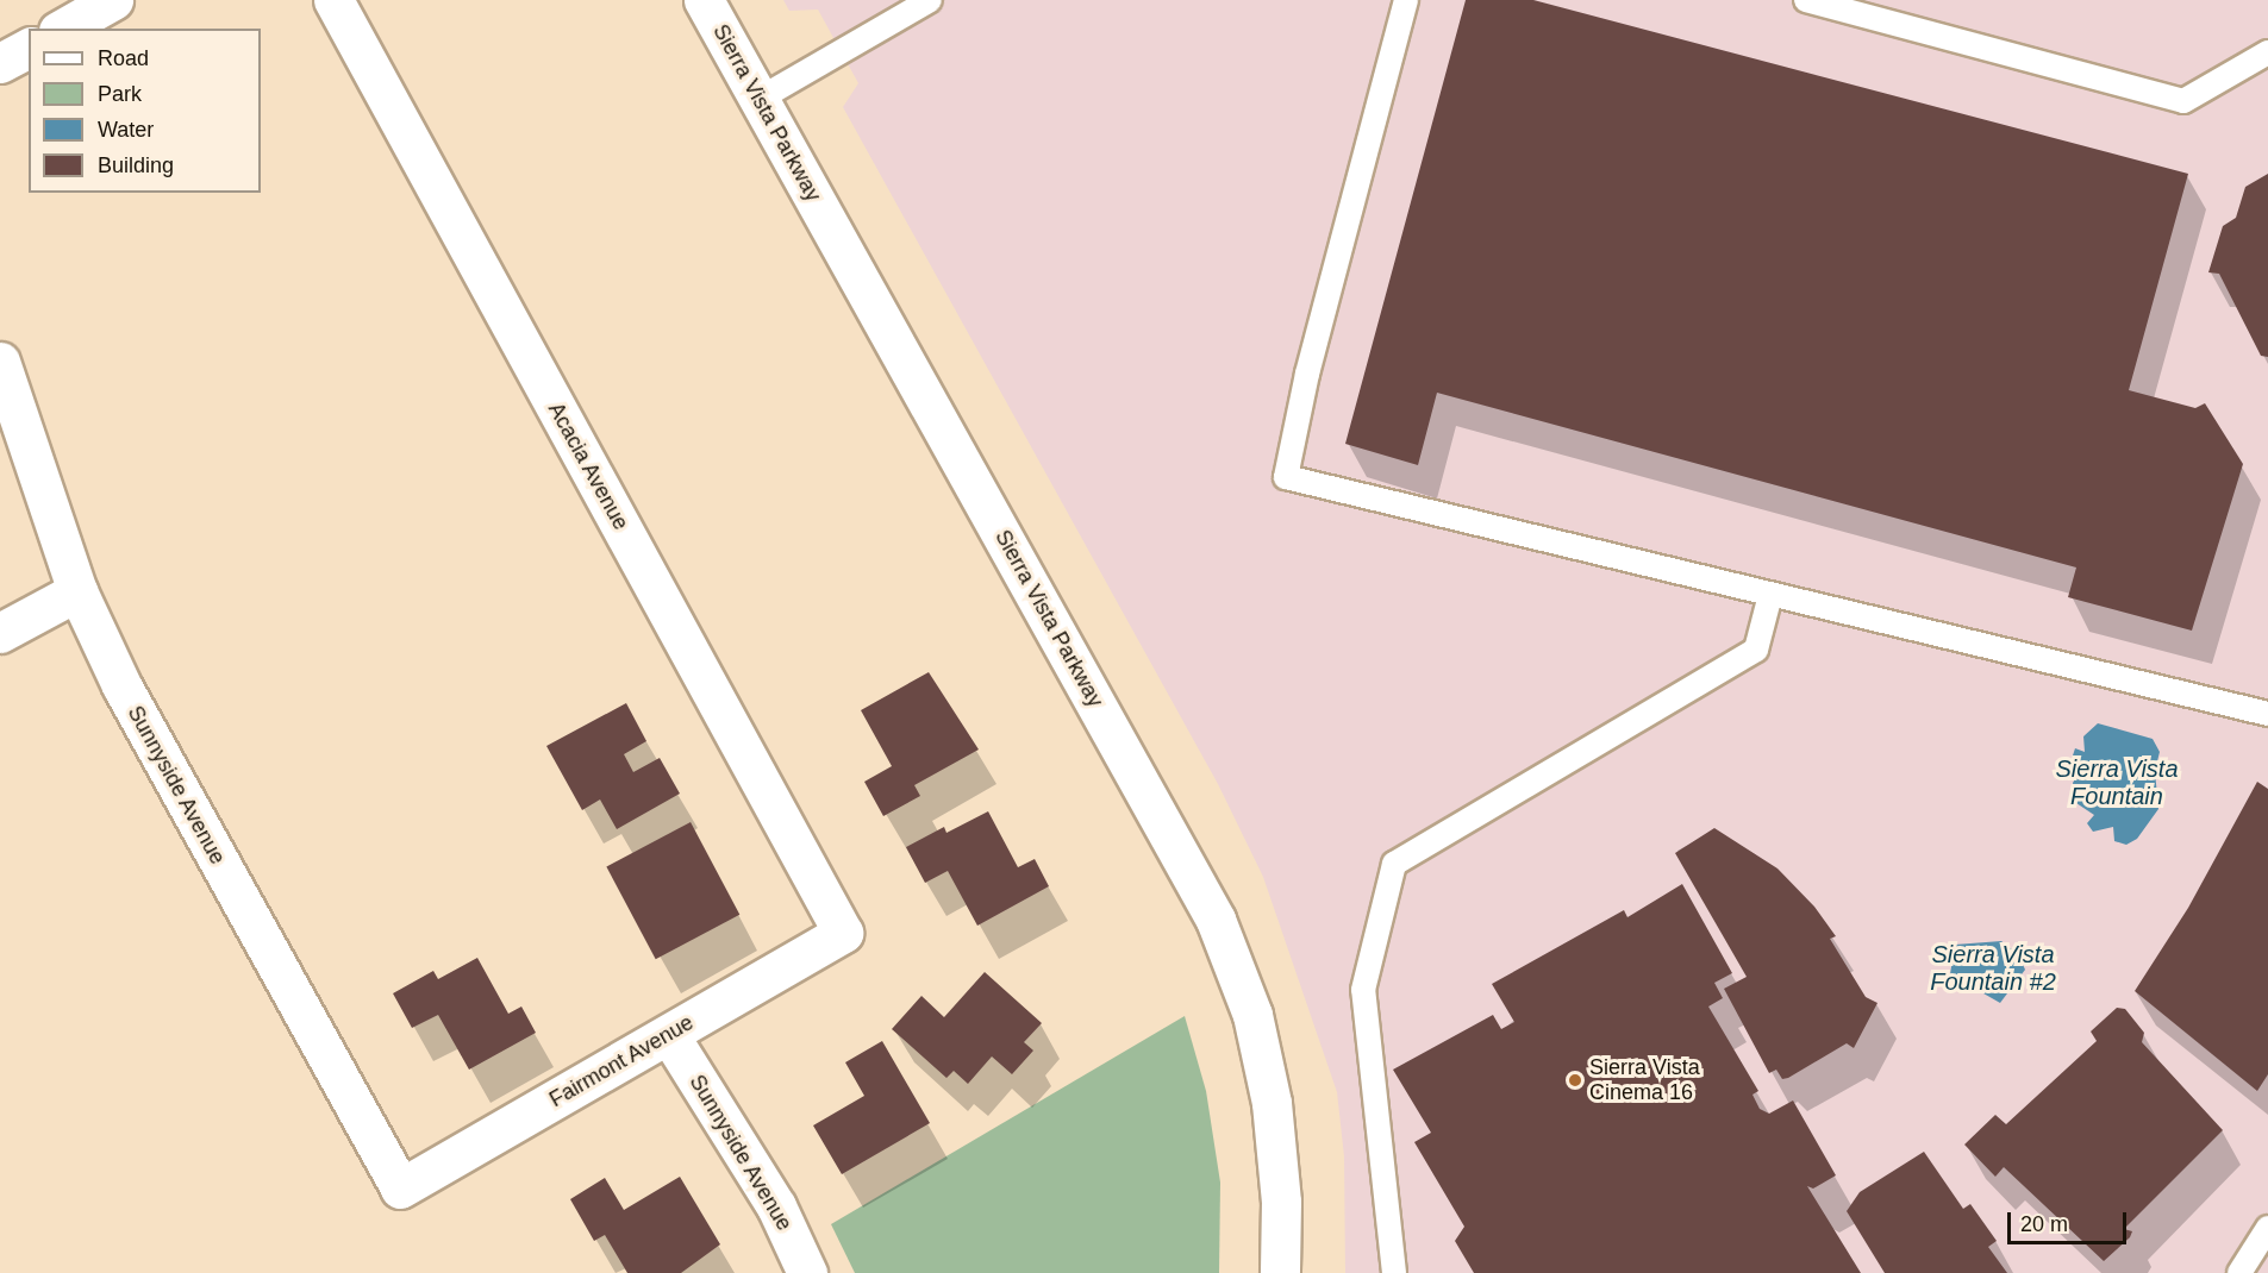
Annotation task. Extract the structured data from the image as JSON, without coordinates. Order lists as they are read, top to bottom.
{
  "streets": {
    "street": [
      "Sierra Vista Parkway",
      "Acacia Avenue",
      "Sunnyside Avenue",
      "Fairmont Avenue"
    ]
  },
  "crossings": [
    ["Acacia Avenue", "Fairmont Avenue"],
    ["Sunnyside Avenue", "Fairmont Avenue"]
  ],
  "water": ["Sierra Vista Fountain", "Sierra Vista Fountain #2"],
  "places": ["Sierra Vista Cinema 16"],
  "legend": [
    "Road",
    "Park",
    "Water",
    "Building"
  ],
  "scale_bar": "20 m"
}
